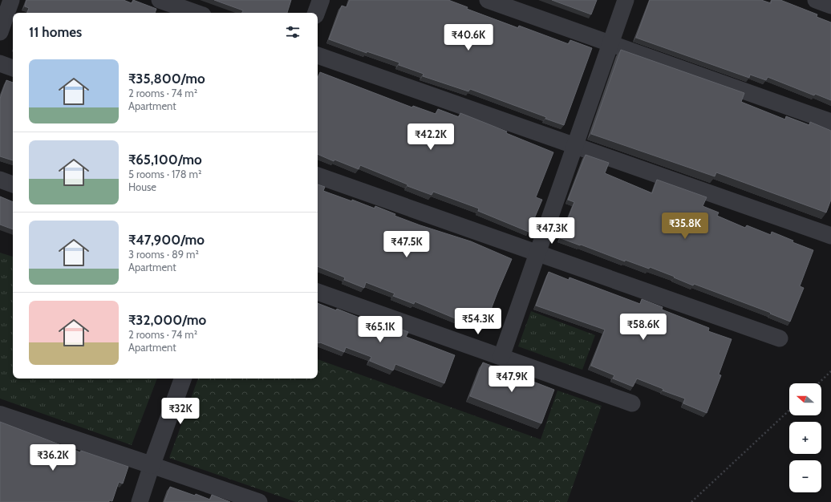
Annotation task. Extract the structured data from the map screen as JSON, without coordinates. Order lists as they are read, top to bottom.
{
  "north": "left",
  "page": {
    "heading": "11 homes",
    "price": [
      "₹40.6K",
      "₹42.2K",
      "₹35.8K",
      "₹47.3K",
      "₹47.5K",
      "₹54.3K",
      "₹58.6K",
      "₹65.1K",
      "₹47.9K",
      "₹32K",
      "₹36.2K"
    ],
    "list": [
      {
        "name": "₹35,800/mo",
        "note": "2 rooms · 74 m² · Apartment"
      },
      {
        "name": "₹65,100/mo",
        "note": "5 rooms · 178 m² · House"
      },
      {
        "name": "₹47,900/mo",
        "note": "3 rooms · 89 m² · Apartment"
      },
      {
        "name": "₹32,000/mo",
        "note": "2 rooms · 74 m² · Apartment"
      }
    ],
    "map_buttons": ["+", "−"]
  }
}
